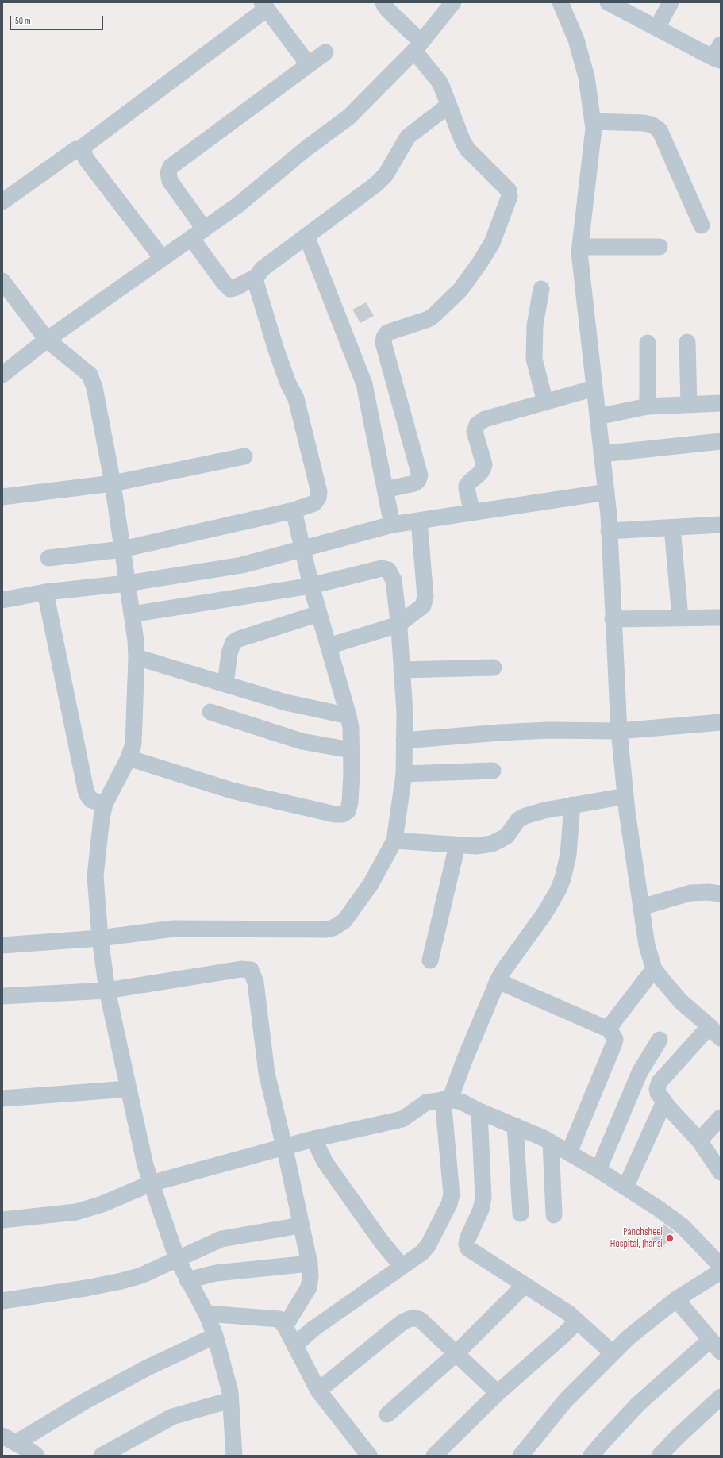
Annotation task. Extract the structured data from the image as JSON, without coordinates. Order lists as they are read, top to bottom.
{
  "places": ["Panchsheel Hospital, Jhansi"],
  "scale_bar": "50 m"
}
